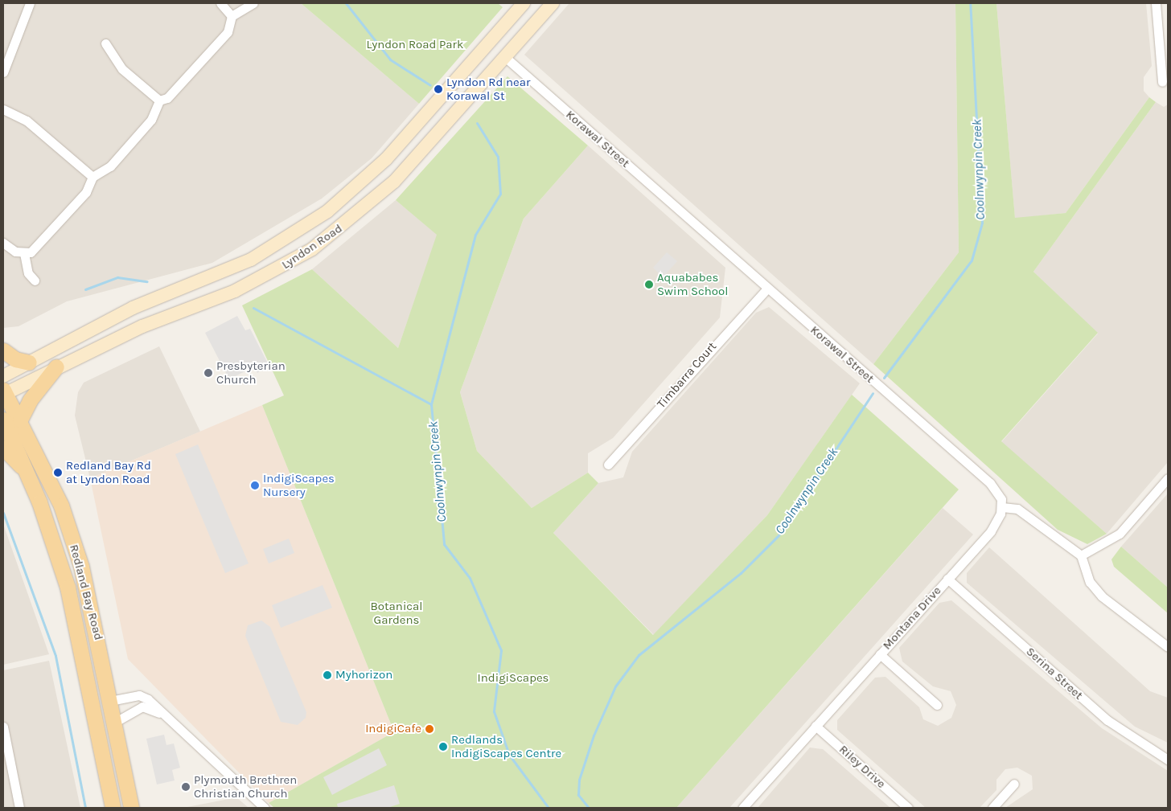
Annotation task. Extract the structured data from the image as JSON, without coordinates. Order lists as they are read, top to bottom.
{
  "streets": {
    "main road": ["Lyndon Road", "Redland Bay Road"],
    "street": [
      "Korawal Street",
      "Timbarra Court",
      "Montana Drive",
      "Serina Street",
      "Riley Drive"
    ]
  },
  "crossings": [
    ["Korawal Street", "Lyndon Road"],
    ["Korawal Street", "Timbarra Court"],
    ["Korawal Street", "Montana Drive"],
    ["Lyndon Road", "Redland Bay Road"],
    ["Montana Drive", "Serina Street"],
    ["Montana Drive", "Riley Drive"]
  ],
  "water": ["Coolnwynpin Creek"],
  "parks": ["Lyndon Road Park", "Botanical Gardens", "IndigiScapes"],
  "places": [
    "Lyndon Rd near Korawal St",
    "Aquababes Swim School",
    "Presbyterian Church",
    "Redland Bay Rd at Lyndon Road",
    "IndigiScapes Nursery",
    "Myhorizon",
    "IndigiCafe",
    "Redlands IndigiScapes Centre",
    "Plymouth Brethren Christian Church"
  ]
}
